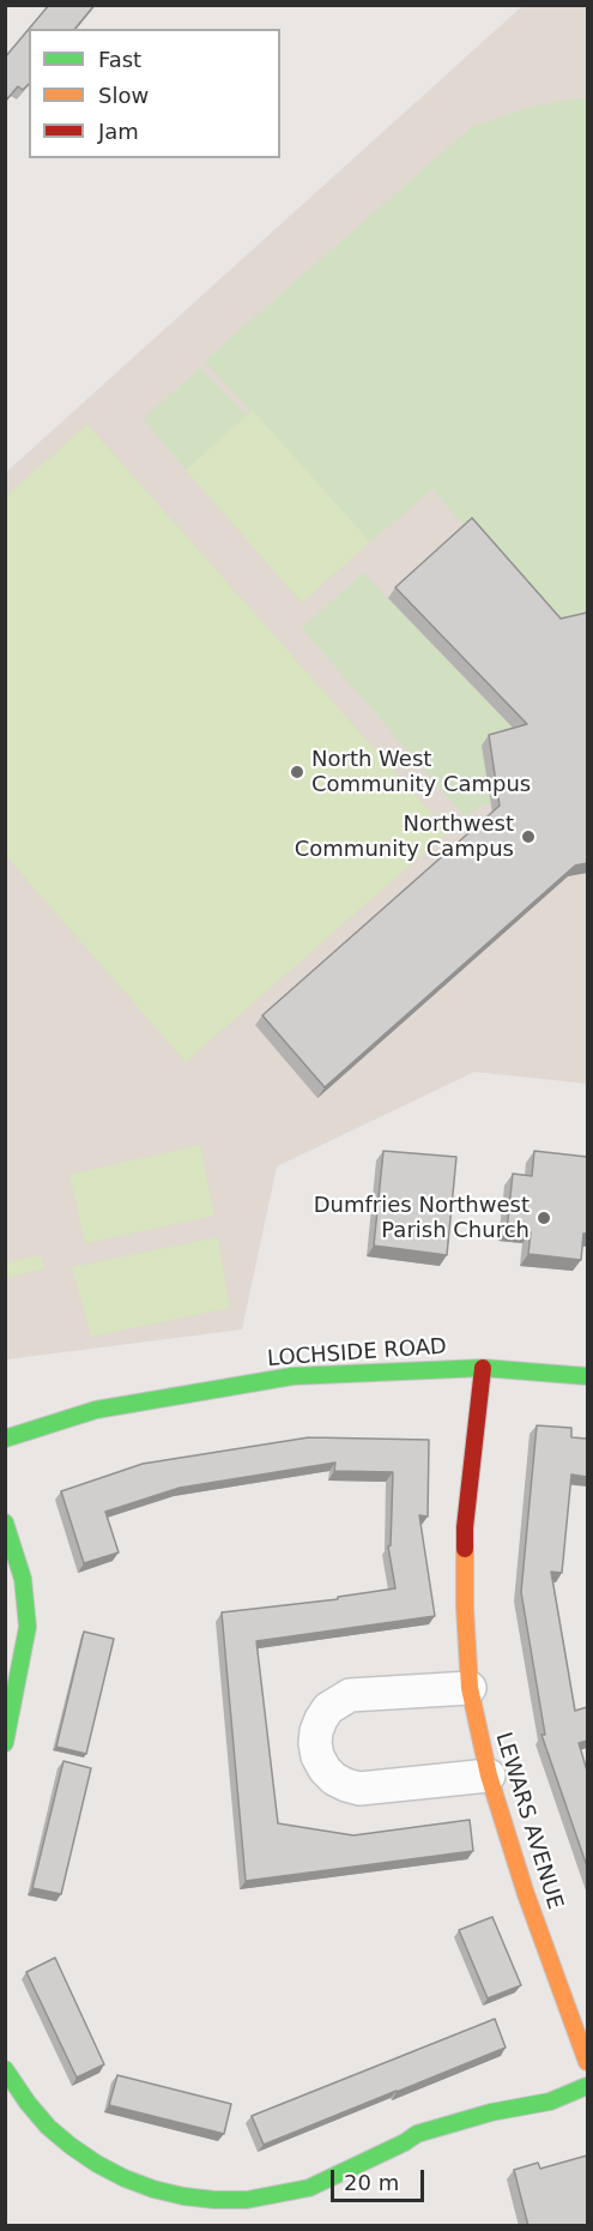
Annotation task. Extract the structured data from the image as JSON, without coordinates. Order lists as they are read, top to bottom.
{
  "streets": {
    "street": ["LOCHSIDE ROAD", "LEWARS AVENUE"]
  },
  "crossings": [
    ["LOCHSIDE ROAD", "LEWARS AVENUE"]
  ],
  "places": ["North West Community Campus", "Northwest Community Campus", "Dumfries Northwest Parish Church"],
  "legend": ["Fast", "Slow", "Jam"],
  "scale_bar": "20 m"
}
